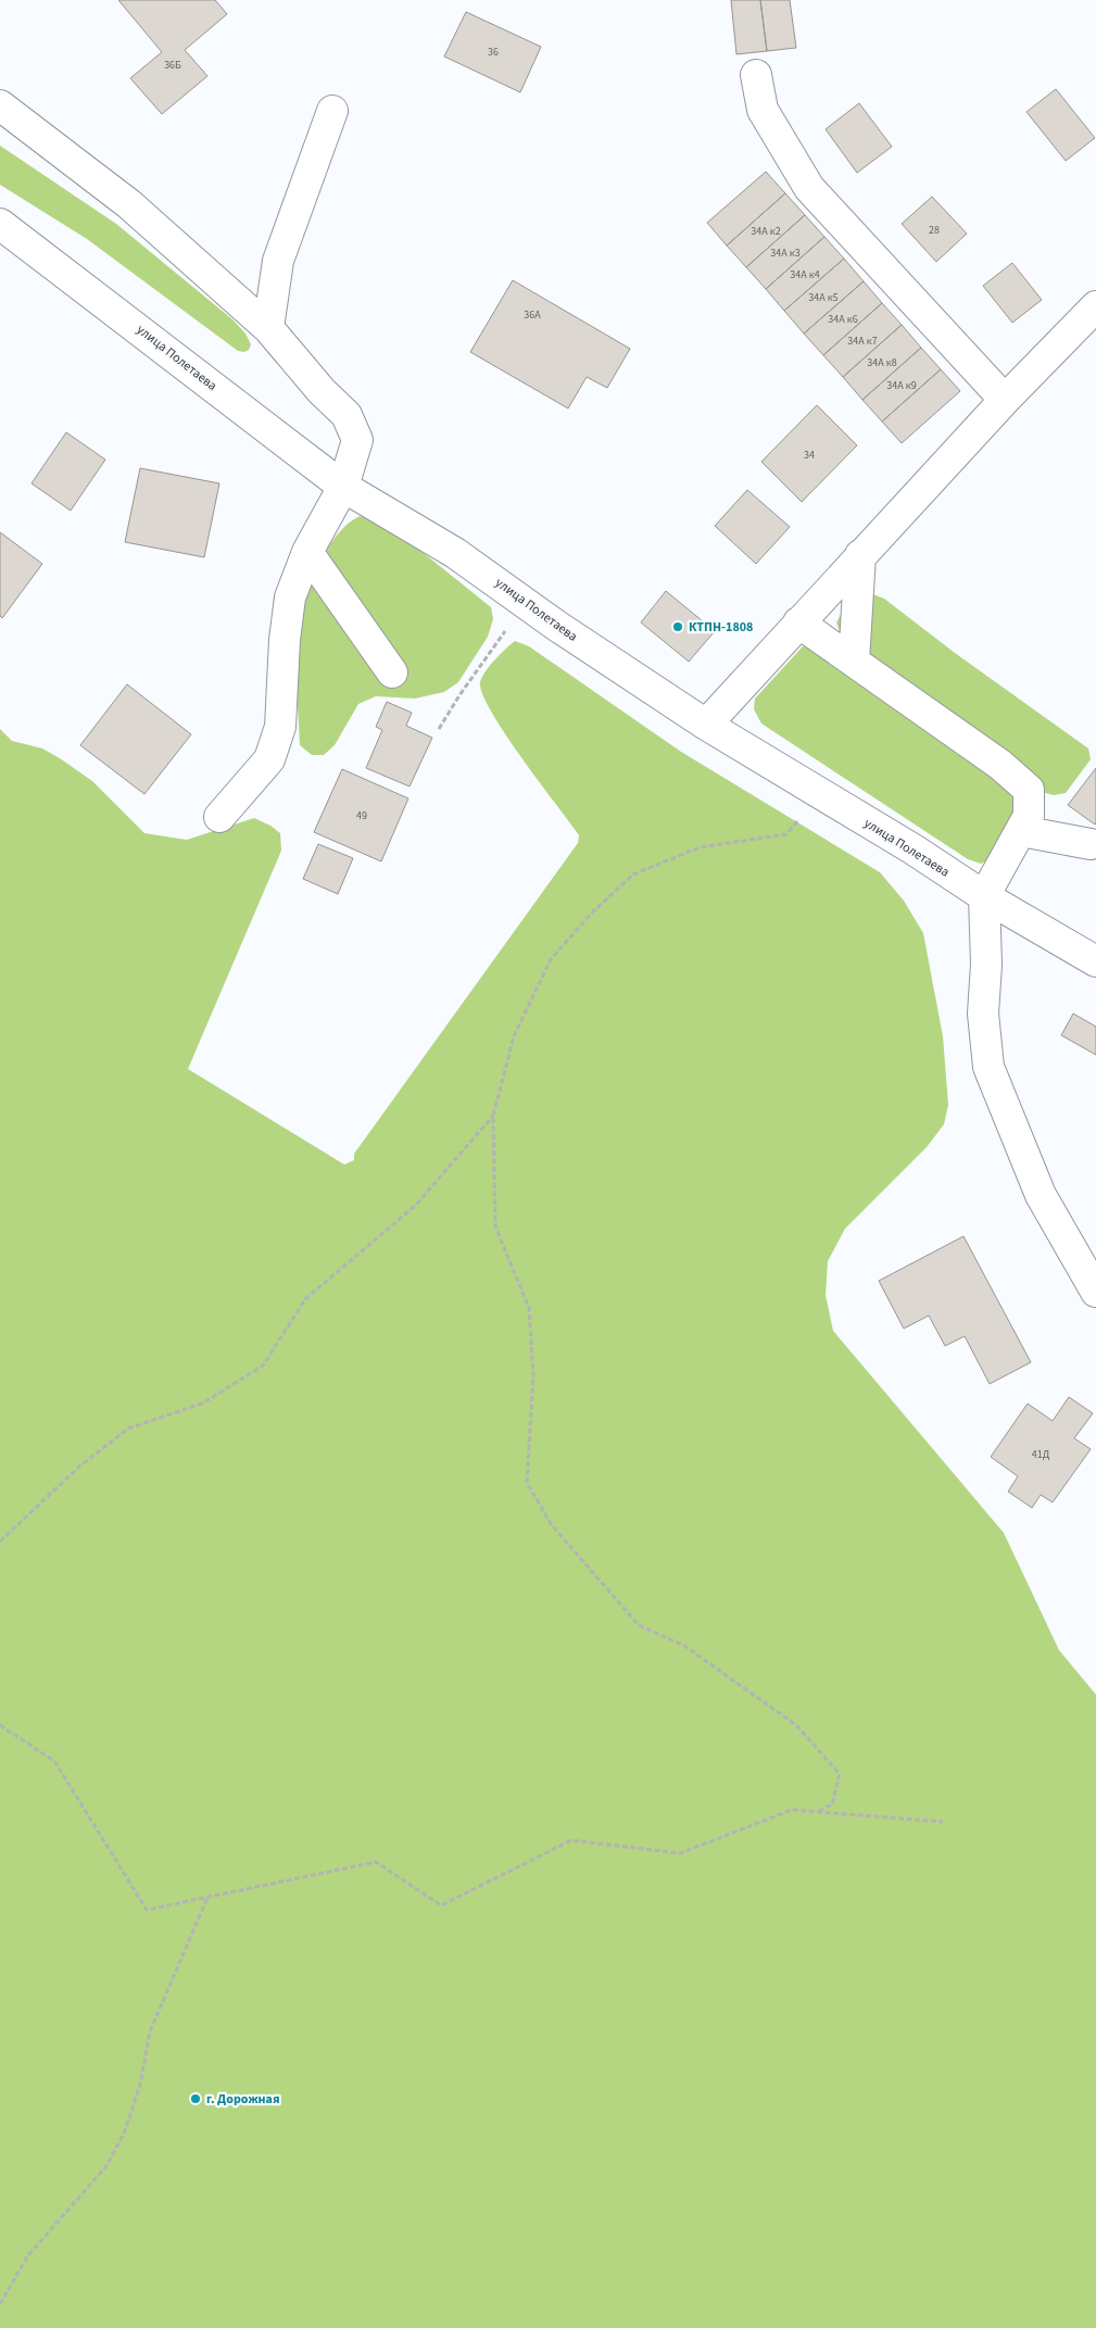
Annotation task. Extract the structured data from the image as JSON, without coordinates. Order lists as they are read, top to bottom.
{
  "streets": {
    "street": ["улица Полетаева"]
  },
  "places": ["КТПН-1808", "г. Дорожная"],
  "house_numbers": [
    "36",
    "36Б",
    "28",
    "34А к2",
    "34А к3",
    "34А к4",
    "34А к5",
    "36А",
    "34А к6",
    "34А к7",
    "34А к8",
    "34А к9",
    "34",
    "49",
    "41Д"
  ]
}
